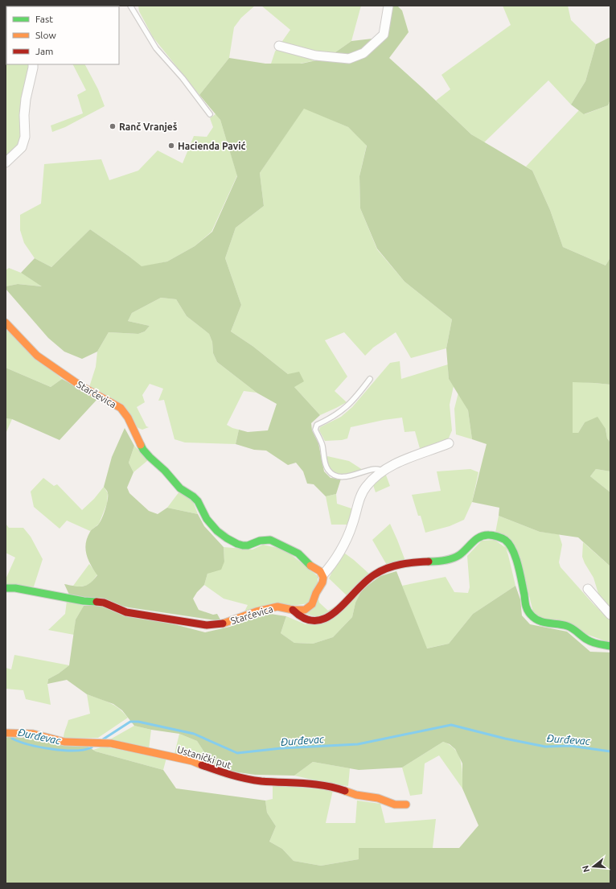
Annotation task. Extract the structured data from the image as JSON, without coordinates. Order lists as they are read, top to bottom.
{
  "streets": {
    "street": ["Starčevica", "Ustanički put"]
  },
  "water": ["Đurđevac"],
  "places": ["Ranč Vranješ", "Hacienda Pavić"],
  "legend": ["Fast", "Slow", "Jam"],
  "north": "left"
}
